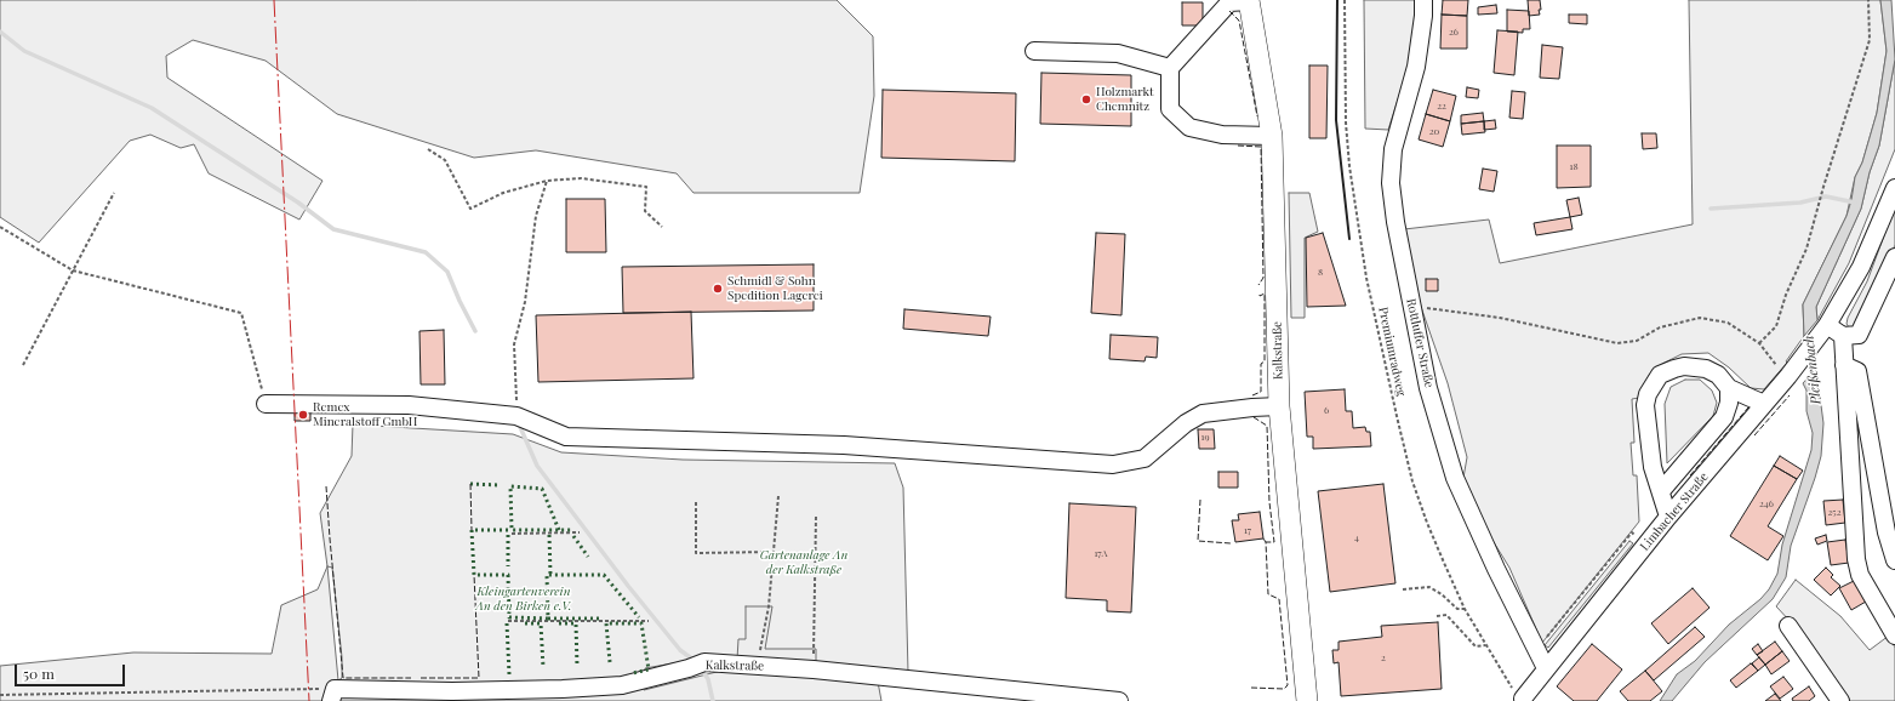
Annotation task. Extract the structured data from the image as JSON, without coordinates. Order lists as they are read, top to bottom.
{
  "streets": {
    "main road": ["Kalkstraße"],
    "street": ["Rottluffer Straße", "Limbacher Straße"],
    "path": ["Premiumradweg"]
  },
  "crossings": [
    ["Rottluffer Straße", "Limbacher Straße"]
  ],
  "water": ["Pleißenbach"],
  "parks": ["Gartenanlage An der Kalkstraße", "Kleingartenverein An den Birken e.V."],
  "places": ["Holzmarkt Chemnitz", "Schmidl & Sohn Spedition Lagerei", "Remex Mineralstoff GmbH"],
  "house_numbers": [
    "26",
    "22",
    "20",
    "18",
    "8",
    "6",
    "19",
    "246",
    "252",
    "17",
    "4",
    "17A",
    "2"
  ],
  "scale_bar": "50 m"
}
